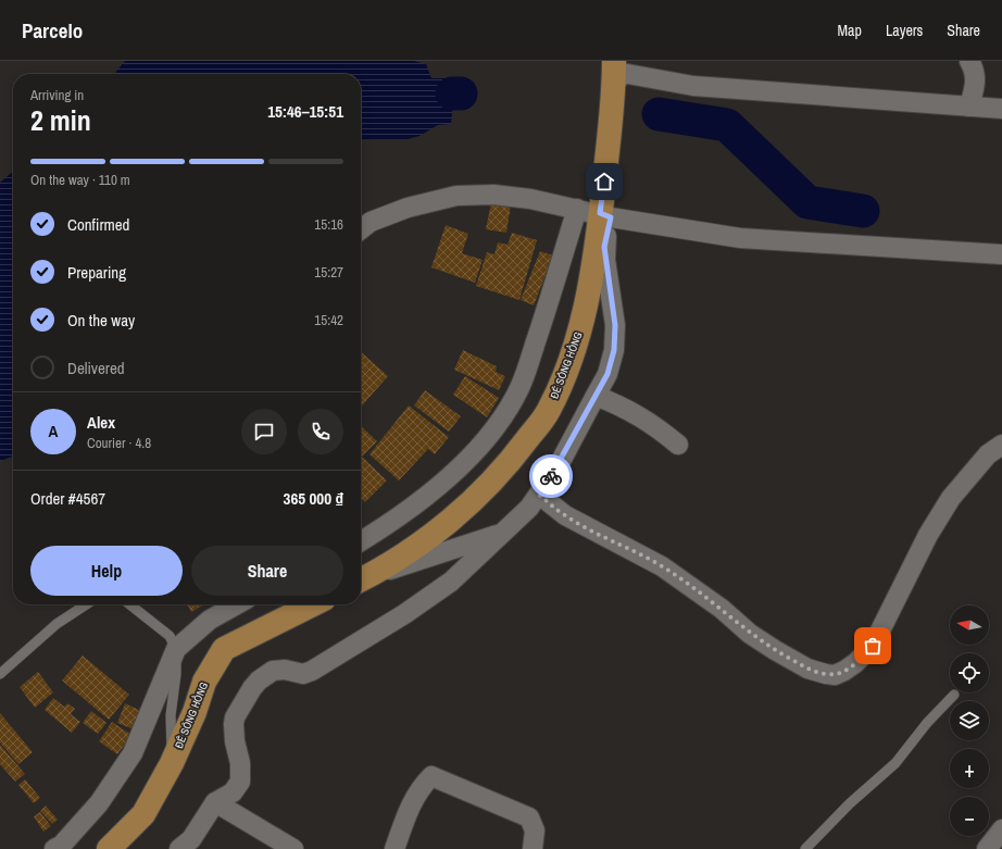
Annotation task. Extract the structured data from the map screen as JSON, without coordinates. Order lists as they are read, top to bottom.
{
  "streets": {
    "main road": ["ĐÊ SÔNG HỒNG"]
  },
  "north": "left",
  "page": {
    "header": "Parcelo",
    "nav": ["Map", "Layers", "Share"],
    "heading": ["2 min", "Arriving in", "15:46–15:51"],
    "panel": [
      "Alex",
      "Courier · 4.8",
      "Order #4567",
      "365 000 ₫"
    ],
    "bar": "On the way · 110 m",
    "list": [
      ["Confirmed", "15:16"],
      ["Preparing", "15:27"],
      ["On the way", "15:42"],
      "Delivered"
    ],
    "round": "A",
    "buttons": ["Help", "Share"],
    "map_buttons": ["+", "−"]
  }
}
